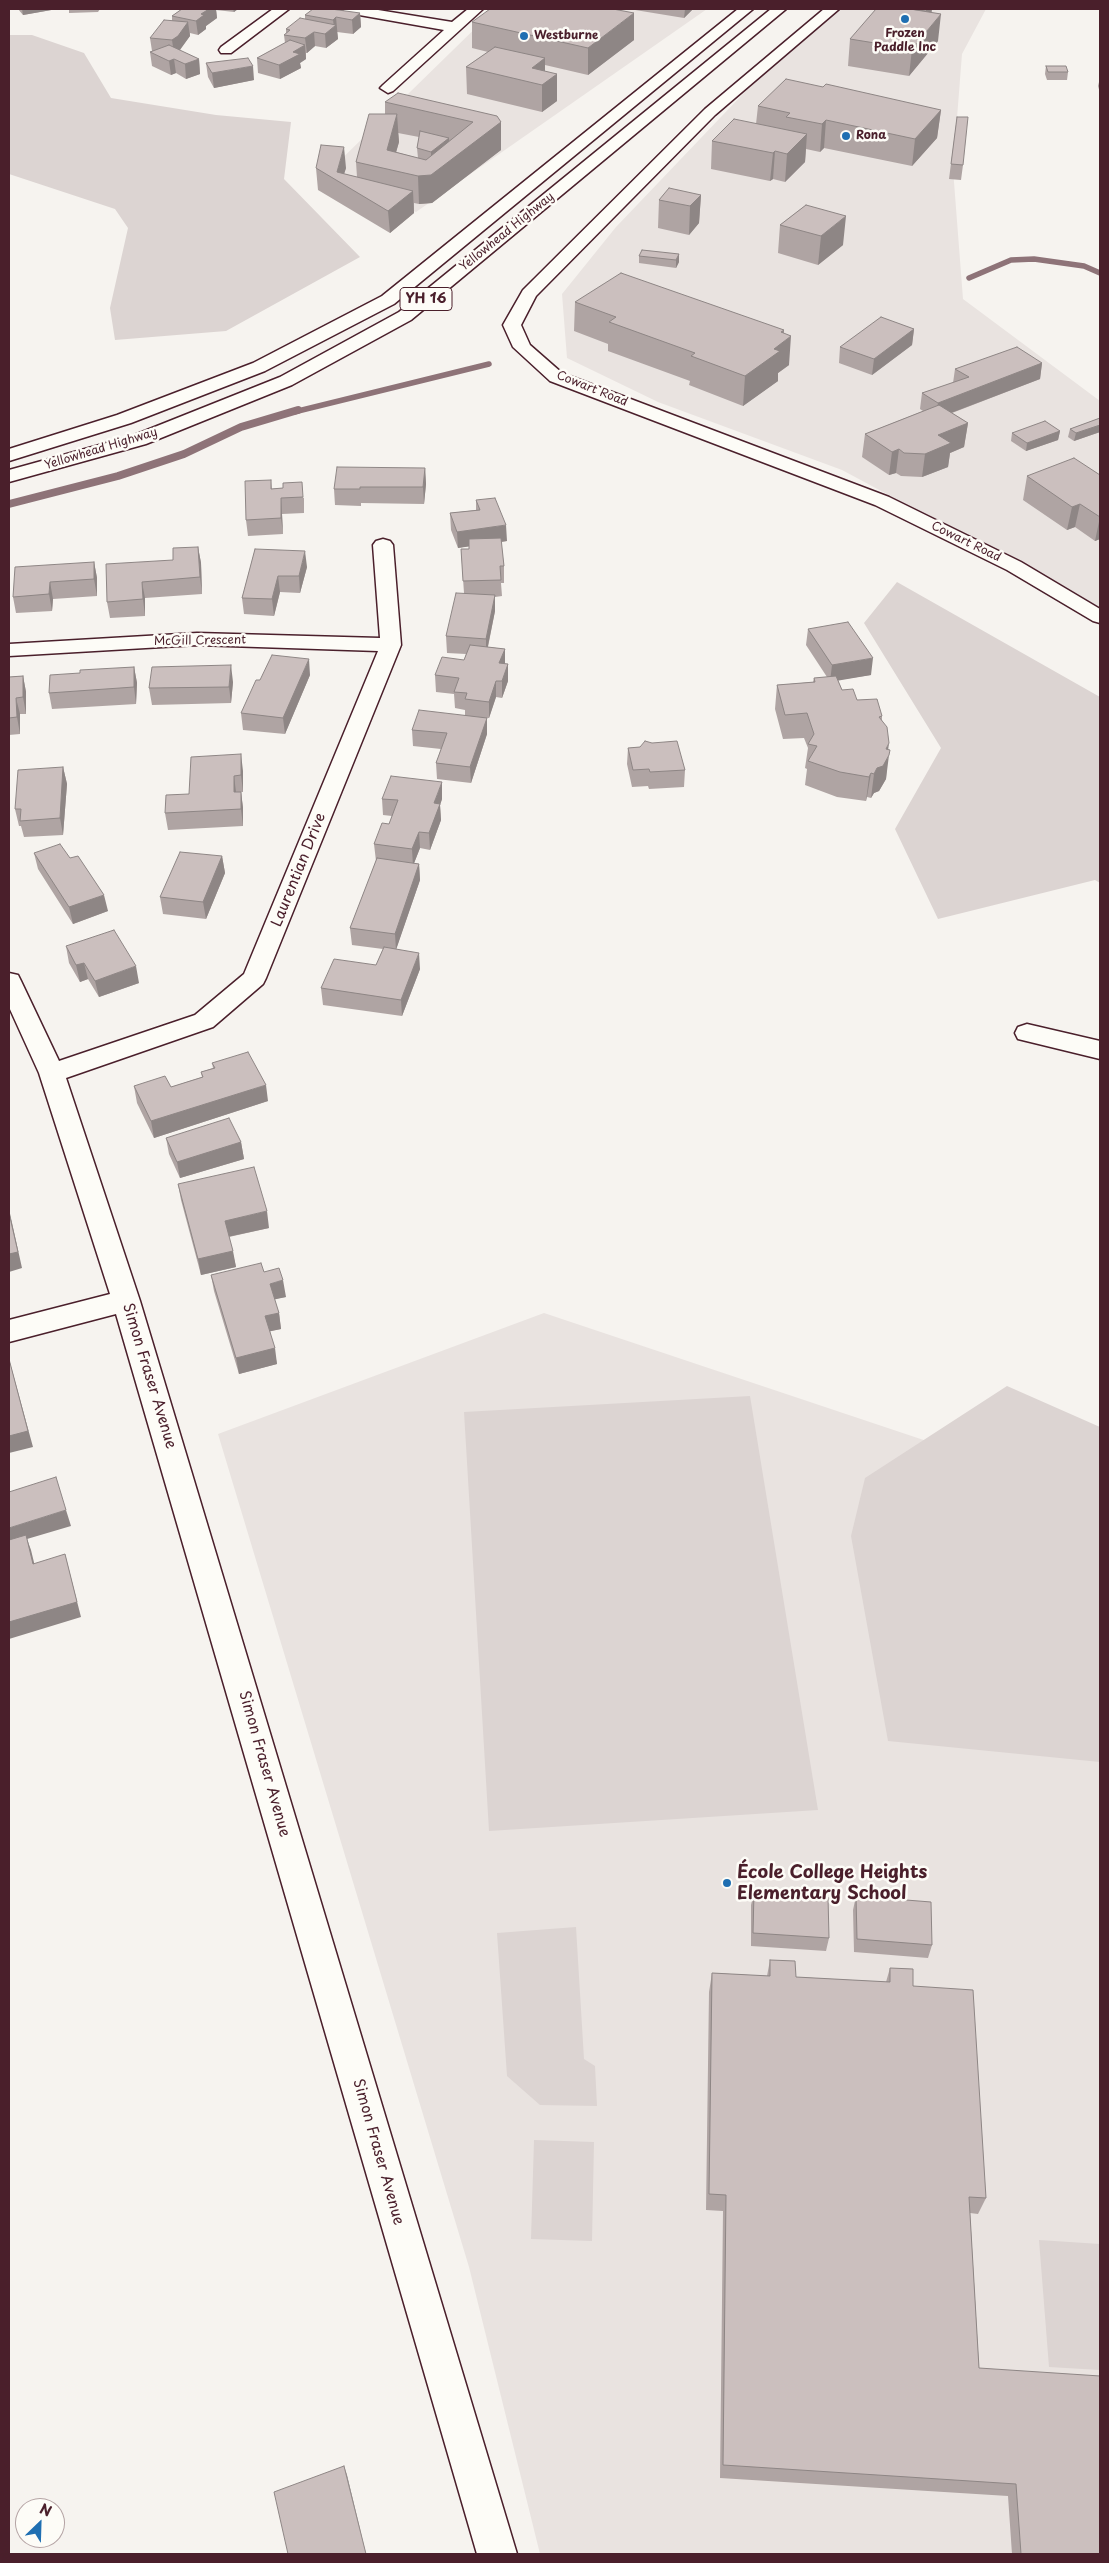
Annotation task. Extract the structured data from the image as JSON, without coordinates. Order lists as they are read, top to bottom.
{
  "streets": {
    "main road": [
      "Yellowhead Highway",
      "YH 16",
      "Cowart Road",
      "McGill Crescent",
      "Laurentian Drive",
      "Simon Fraser Avenue"
    ]
  },
  "crossings": [
    ["McGill Crescent", "Laurentian Drive"],
    ["Laurentian Drive", "Simon Fraser Avenue"]
  ],
  "places": [
    "Frozen Paddle Inc",
    "Westburne",
    "Rona",
    "École College Heights Elementary School"
  ],
  "north": "top right"
}
